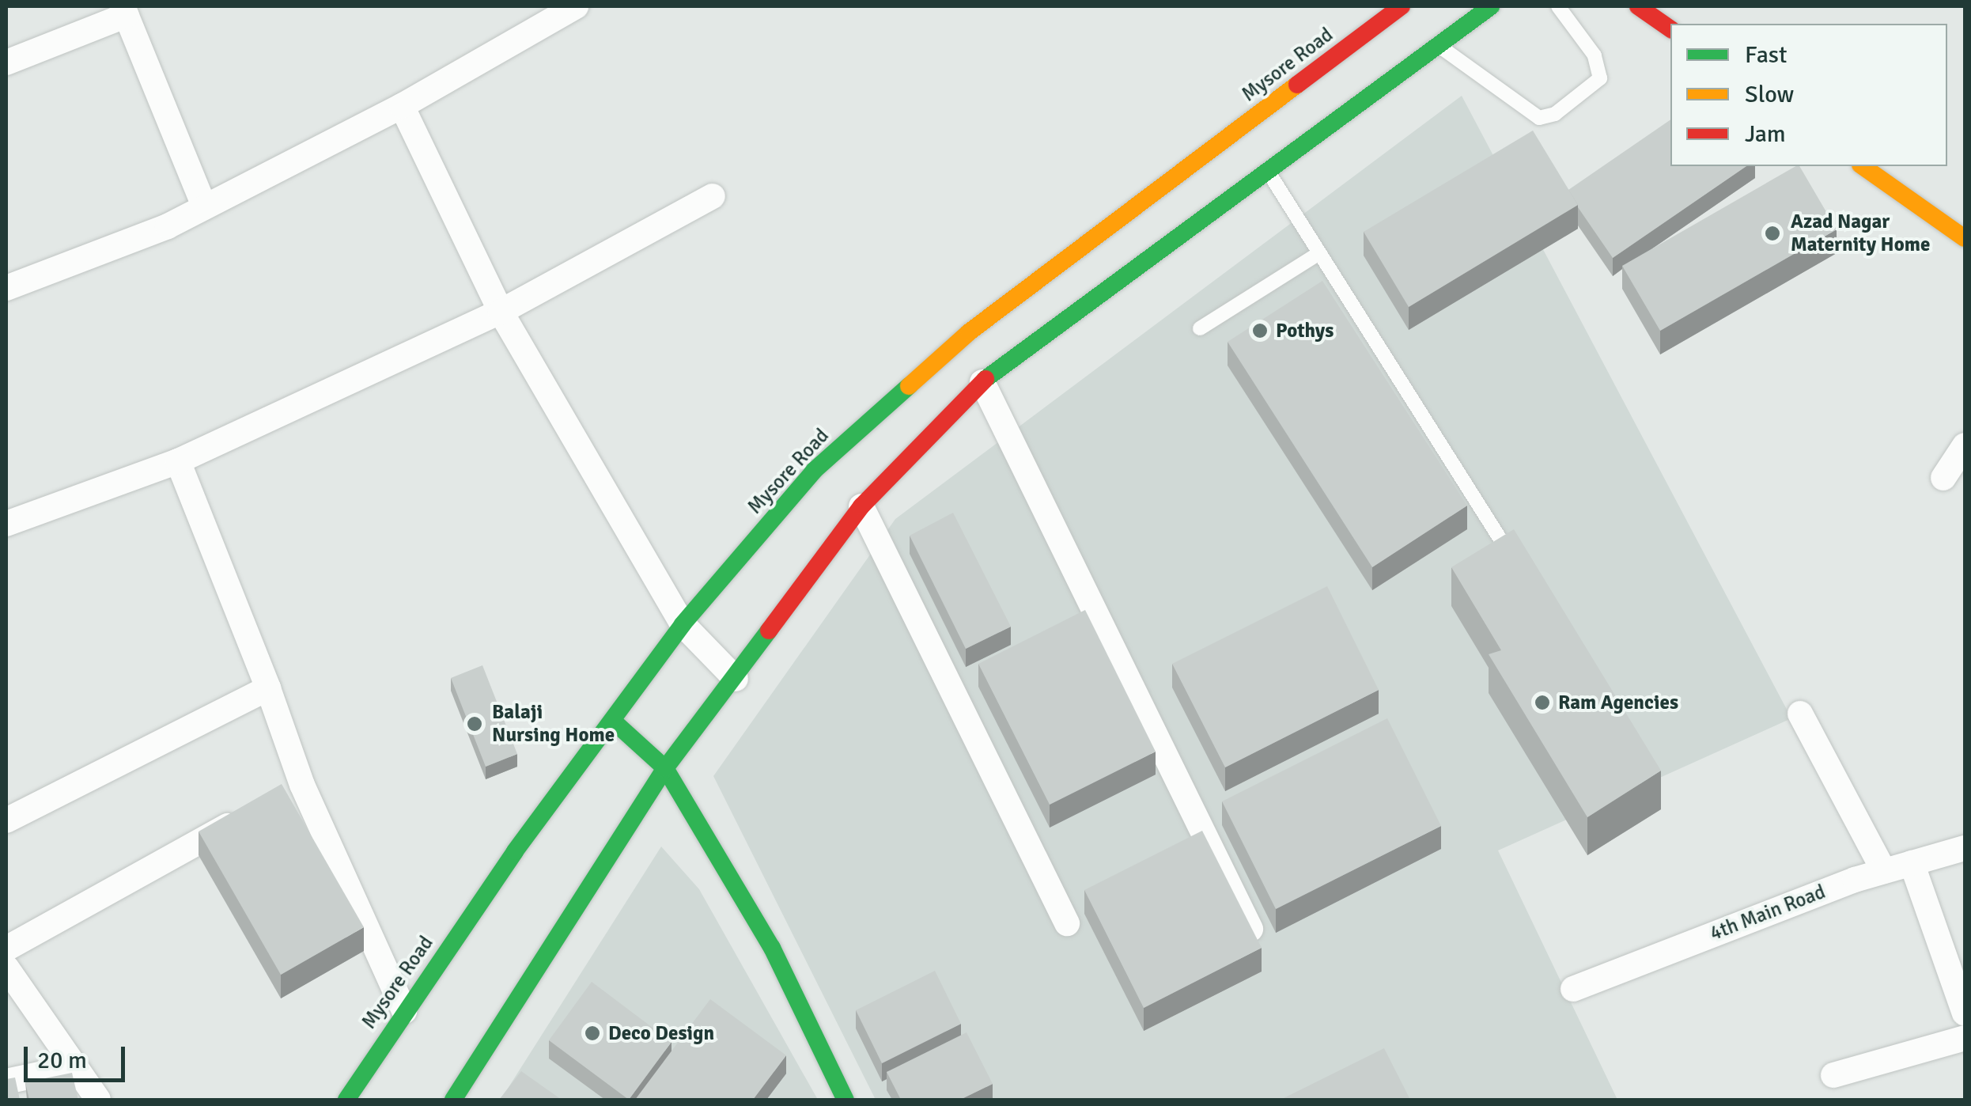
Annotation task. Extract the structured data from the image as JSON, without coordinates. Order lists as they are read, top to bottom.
{
  "streets": {
    "main road": ["Mysore Road"],
    "street": ["4th Main Road"]
  },
  "places": [
    "Azad Nagar Maternity Home",
    "Pothys",
    "Ram Agencies",
    "Balaji Nursing Home",
    "Deco Design"
  ],
  "legend": ["Fast", "Slow", "Jam"],
  "scale_bar": "20 m"
}
